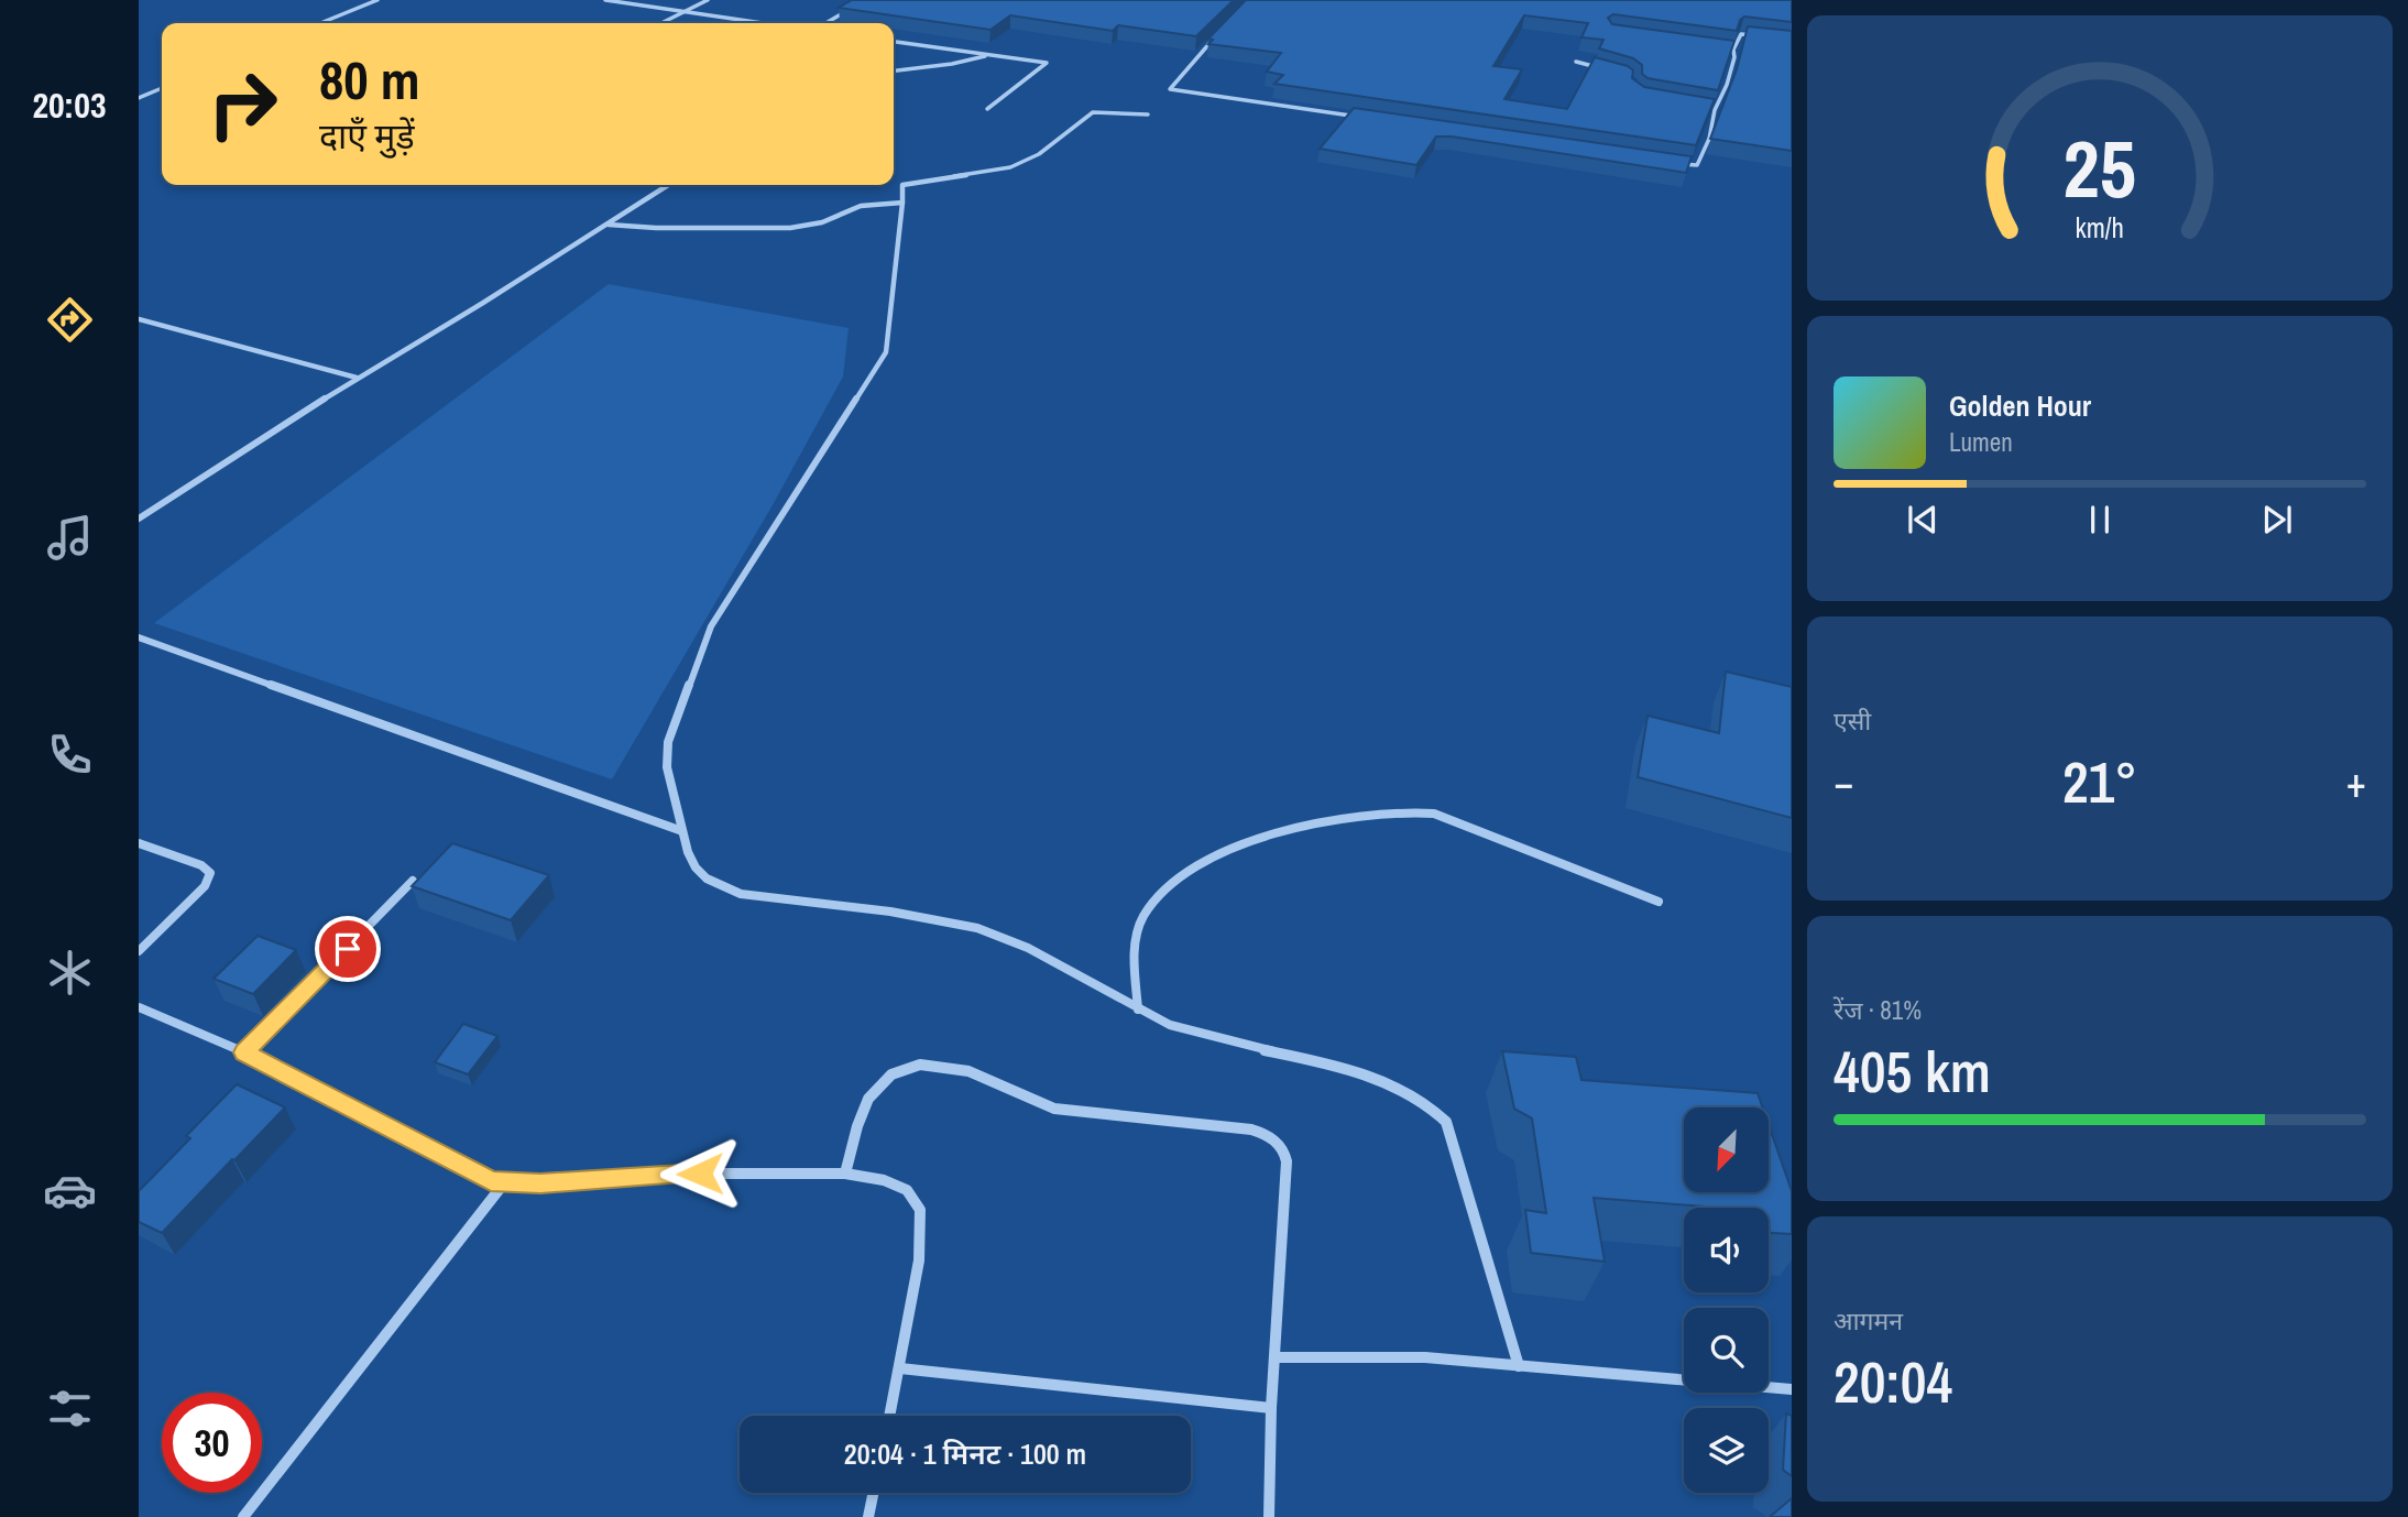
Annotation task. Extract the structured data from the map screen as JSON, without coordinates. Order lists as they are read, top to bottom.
{
  "north": "bottom left",
  "page": {
    "tabs": "20:03",
    "turn": ["80 m", "दाएँ मुड़ें"],
    "song": ["Golden Hour", "Lumen"],
    "tile": [
      "एसी",
      ["रेंज · 81%", "405 km"],
      ["आगमन", "20:04"]
    ],
    "heat": ["−", "21°", "+"],
    "limit": "30",
    "trip": "20:04 · 1 मिनट · 100 m",
    "gauge": ["25", "km/h"]
  }
}
